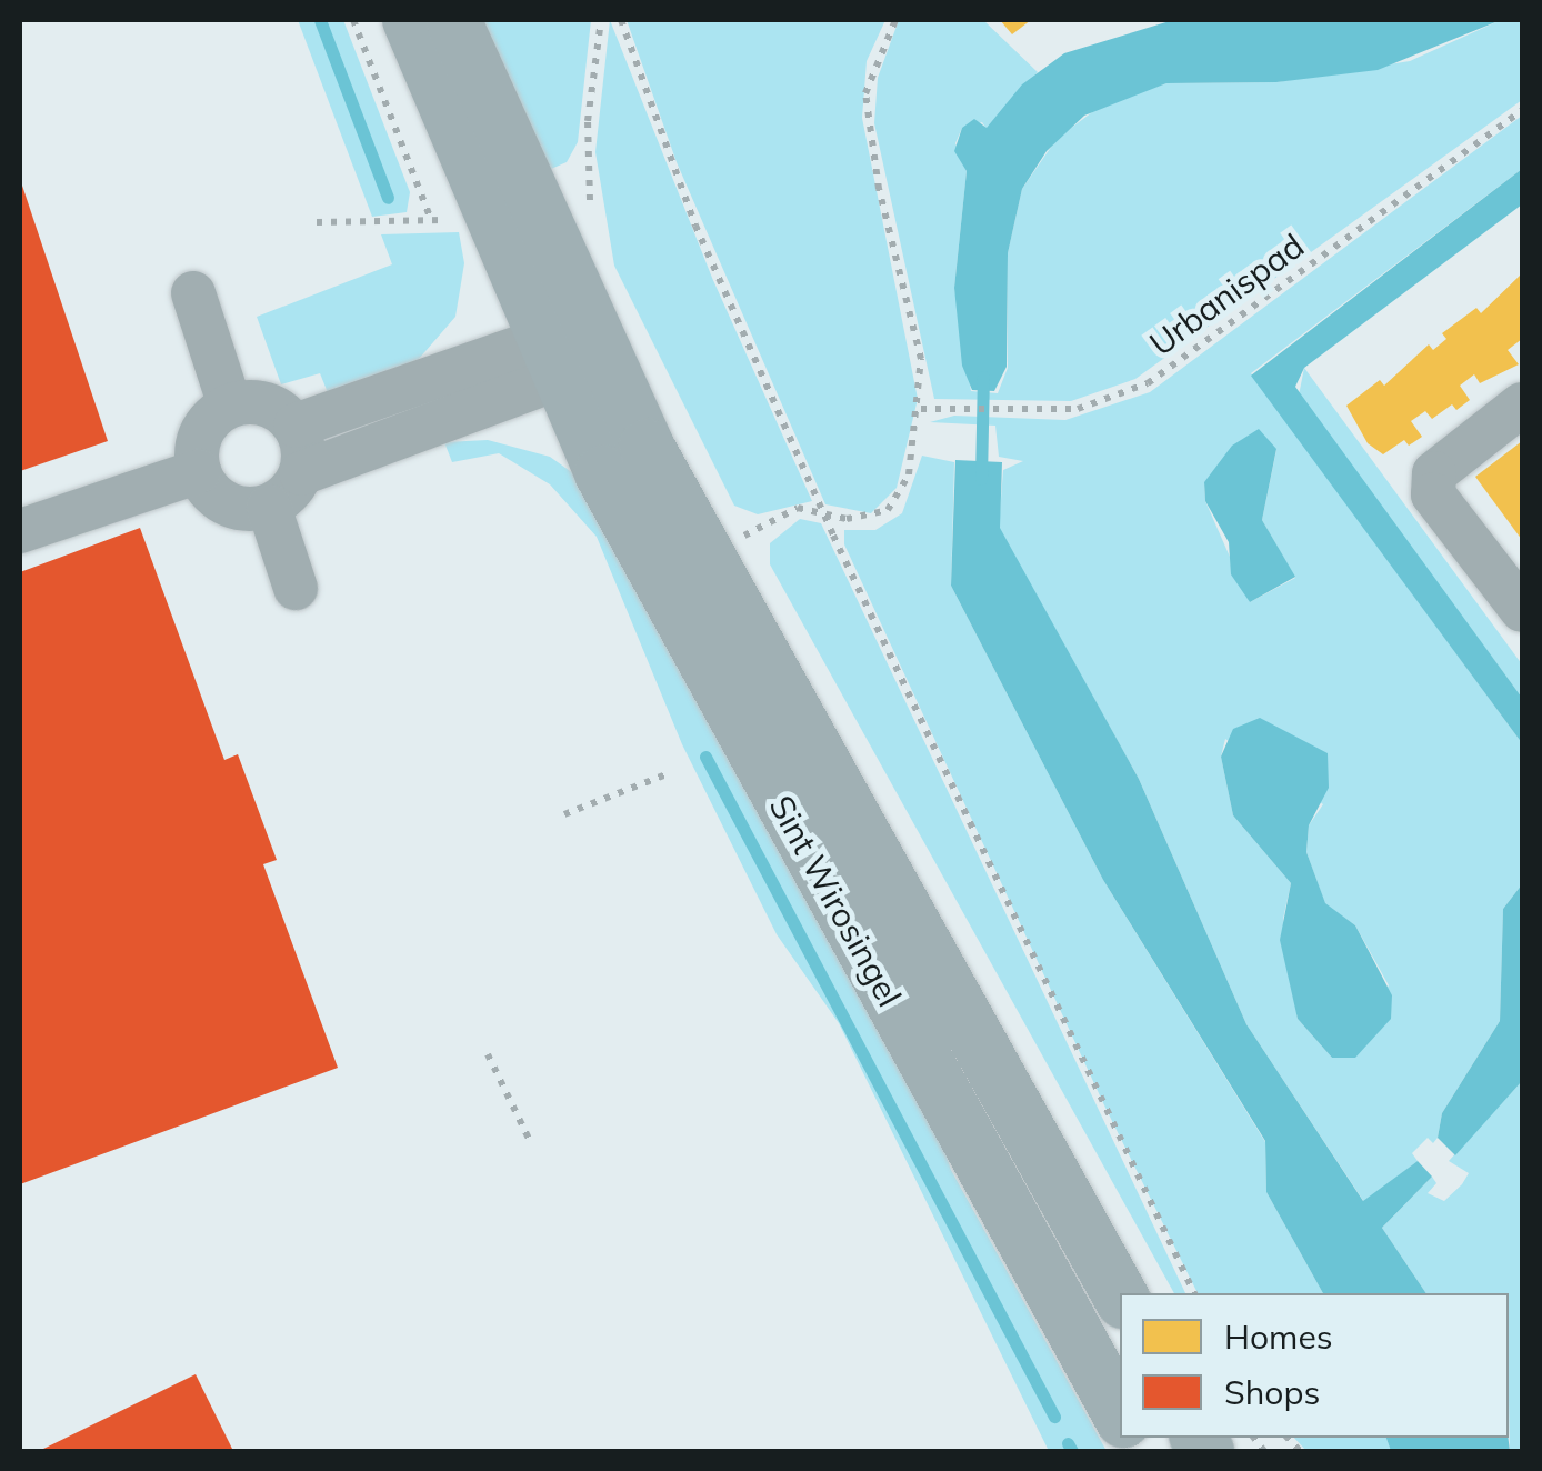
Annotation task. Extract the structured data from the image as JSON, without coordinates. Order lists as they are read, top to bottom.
{
  "streets": {
    "main road": ["Sint Wirosingel"],
    "path": ["Urbanispad"]
  },
  "legend": ["Homes", "Shops"]
}
